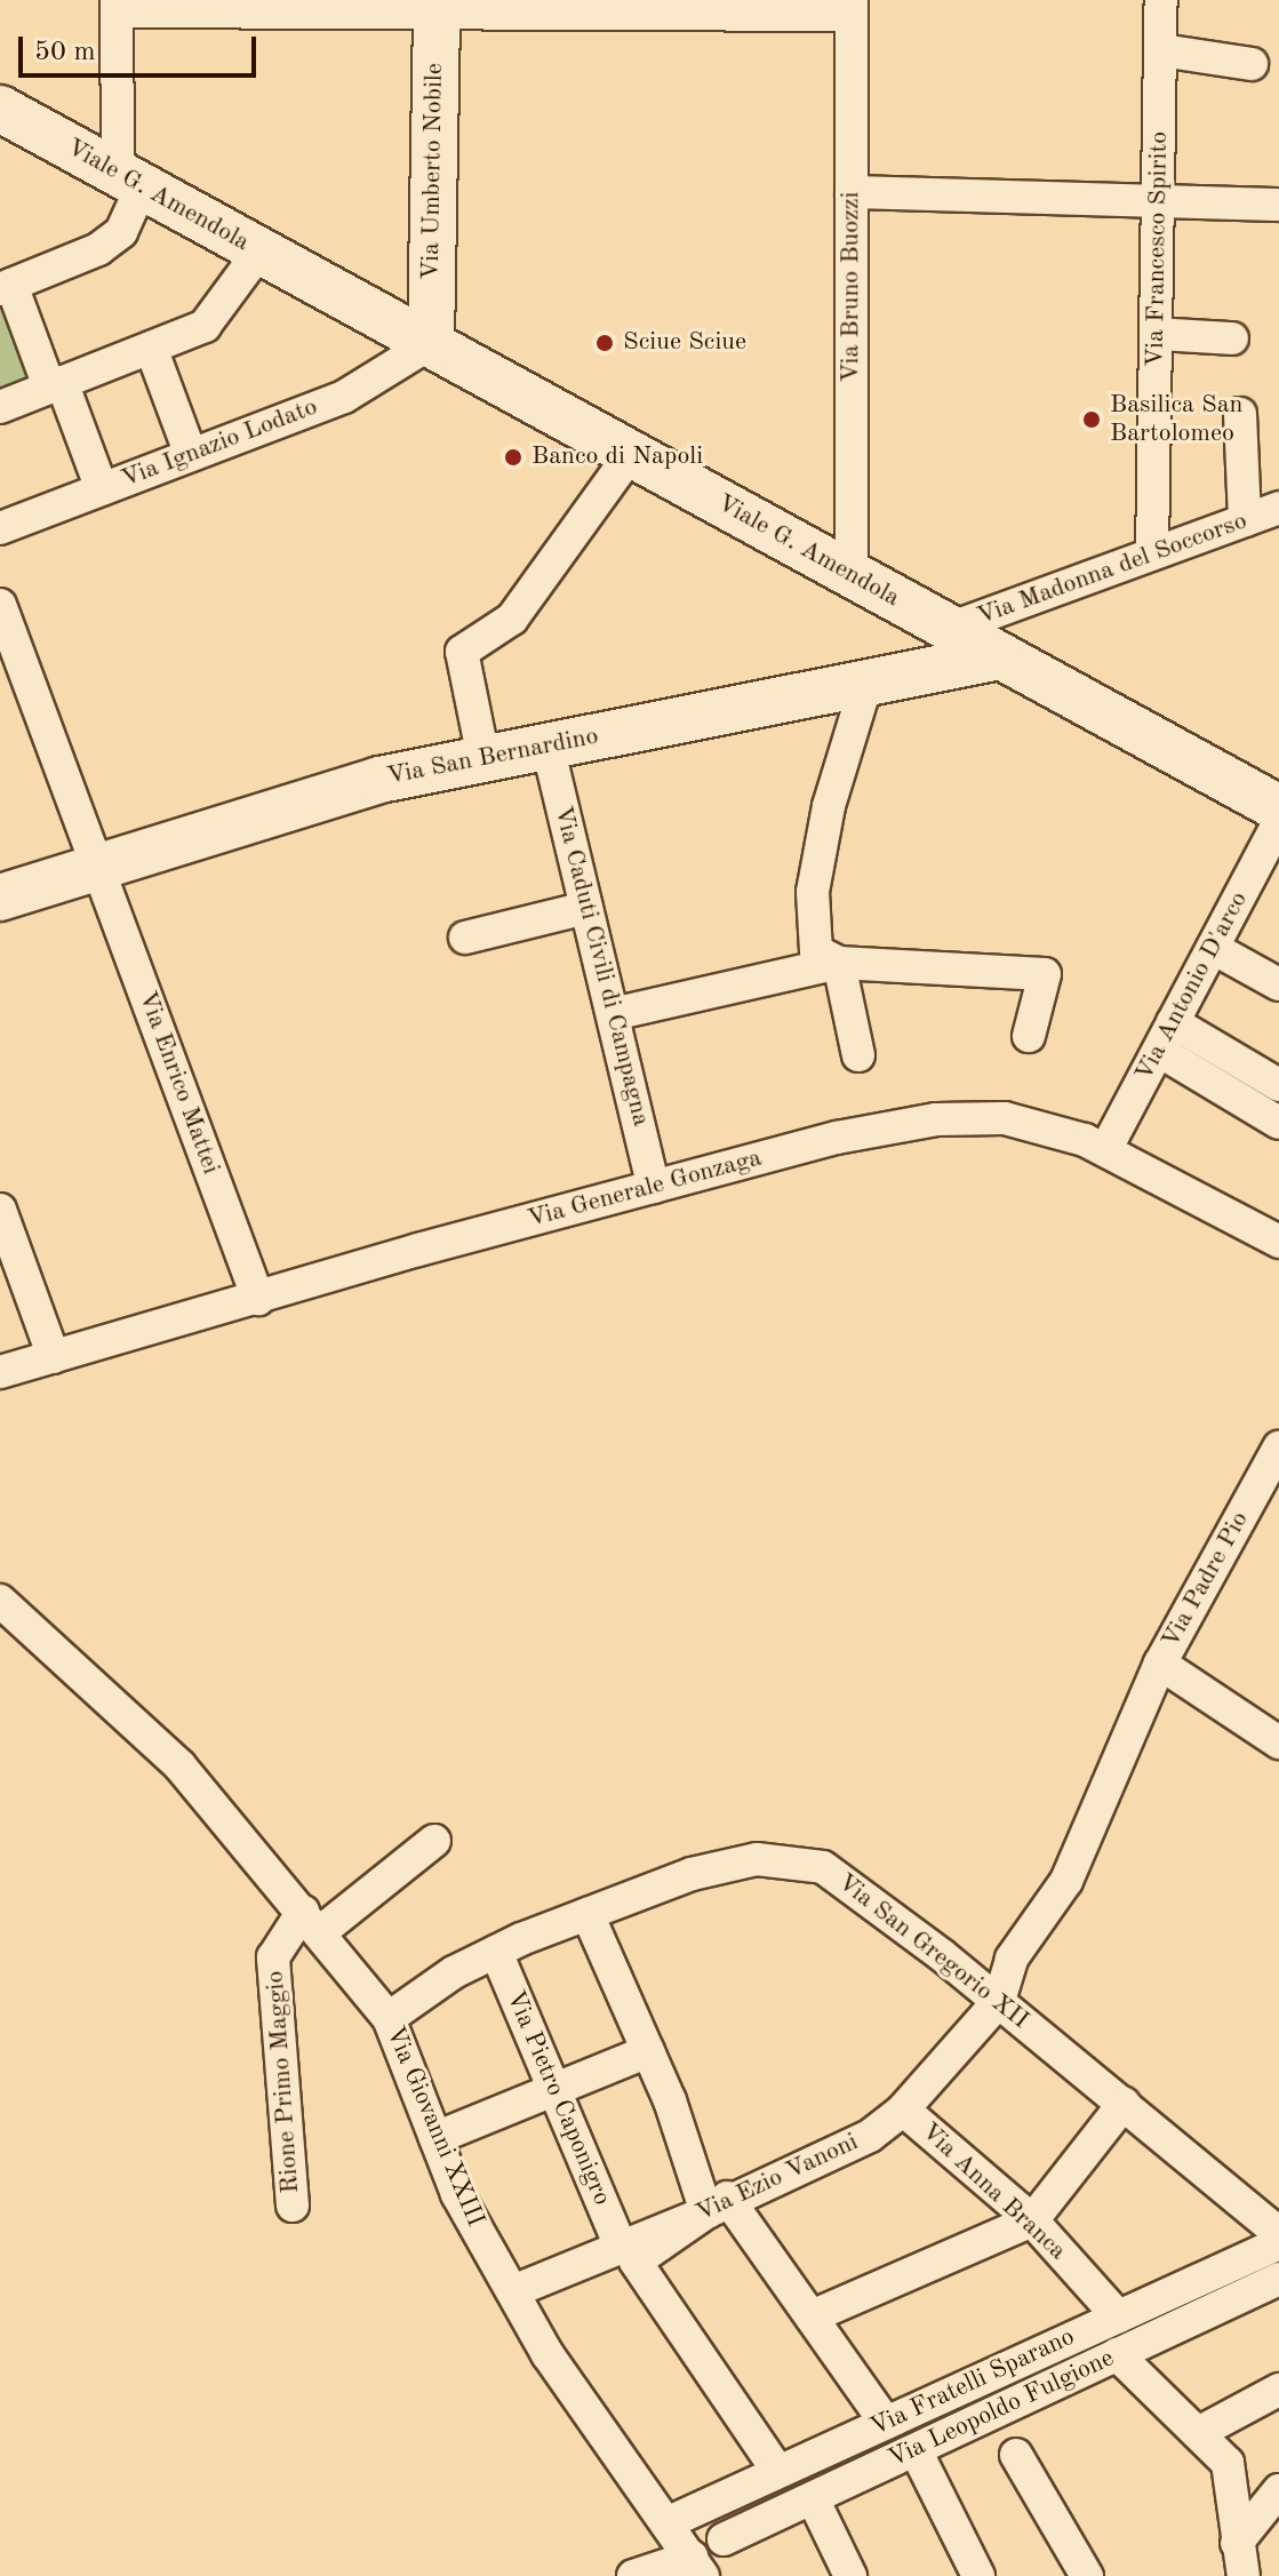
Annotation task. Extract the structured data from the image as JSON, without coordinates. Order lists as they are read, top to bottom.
{
  "streets": {
    "street": [
      "Via Umberto Nobile",
      "Viale G. Amendola",
      "Via Francesco Spirito",
      "Via Bruno Buozzi",
      "Via Ignazio Lodato",
      "Via Madonna del Soccorso",
      "Via San Bernardino",
      "Via Caduti Civili di Campagna",
      "Via Antonio D'arco",
      "Via Enrico Mattei",
      "Via Generale Gonzaga",
      "Via Padre Pio",
      "Via San Gregorio XII",
      "Rione Primo Maggio",
      "Via Pietro Caponigro",
      "Via Giovanni XXIII",
      "Via Ezio Vanoni",
      "Via Anna Branca",
      "Via Fratelli Sparano",
      "Via Leopoldo Fulgione"
    ]
  },
  "crossings": [
    ["Via Umberto Nobile", "Viale G. Amendola"],
    ["Via Umberto Nobile", "Via Ignazio Lodato"],
    ["Viale G. Amendola", "Via Bruno Buozzi"],
    ["Viale G. Amendola", "Via Ignazio Lodato"],
    ["Viale G. Amendola", "Via Madonna del Soccorso"],
    ["Viale G. Amendola", "Via San Bernardino"],
    ["Via Francesco Spirito", "Via Madonna del Soccorso"],
    ["Via San Bernardino", "Via Caduti Civili di Campagna"],
    ["Via San Bernardino", "Via Enrico Mattei"],
    ["Via Caduti Civili di Campagna", "Via Generale Gonzaga"],
    ["Via Antonio D'arco", "Via Generale Gonzaga"],
    ["Via Enrico Mattei", "Via Generale Gonzaga"],
    ["Via Padre Pio", "Via San Gregorio XII"],
    ["Via Padre Pio", "Via Ezio Vanoni"],
    ["Via San Gregorio XII", "Via Pietro Caponigro"],
    ["Via San Gregorio XII", "Via Giovanni XXIII"],
    ["Via San Gregorio XII", "Via Ezio Vanoni"],
    ["Rione Primo Maggio", "Via Giovanni XXIII"],
    ["Via Pietro Caponigro", "Via Ezio Vanoni"],
    ["Via Giovanni XXIII", "Via Ezio Vanoni"],
    ["Via Giovanni XXIII", "Via Fratelli Sparano"],
    ["Via Ezio Vanoni", "Via Anna Branca"],
    ["Via Anna Branca", "Via Fratelli Sparano"]
  ],
  "places": ["Sciue Sciue", "Basilica San Bartolomeo", "Banco di Napoli"],
  "scale_bar": "50 m"
}
